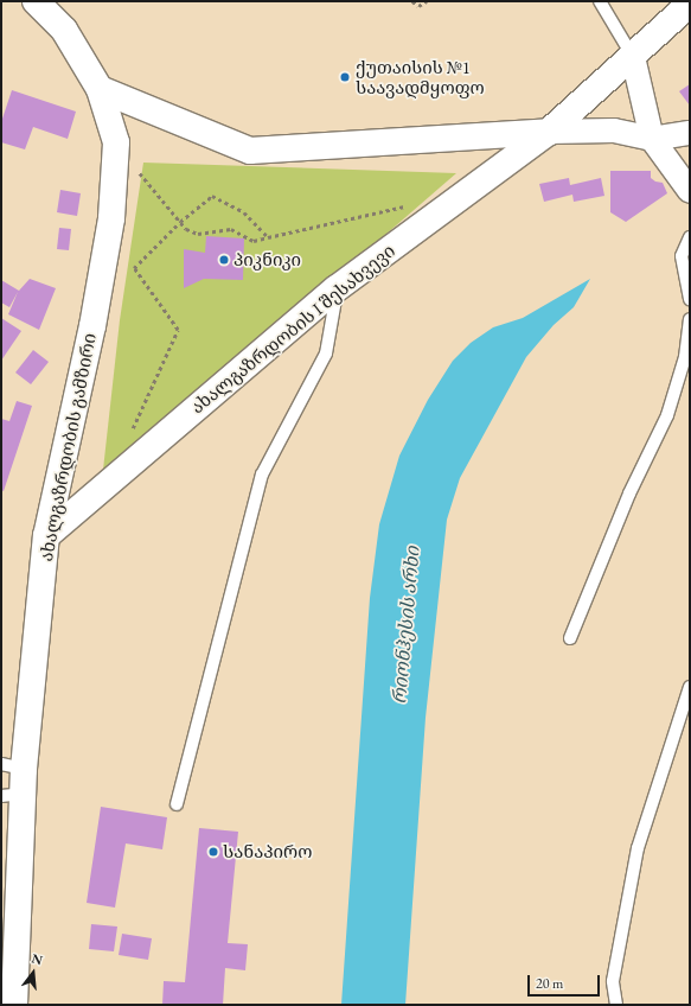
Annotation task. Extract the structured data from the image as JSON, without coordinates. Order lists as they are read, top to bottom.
{
  "streets": {
    "street": ["ახალგაზრდობის I შესახვევი", "ახალგაზრდობის გამზირი"]
  },
  "crossings": [
    ["ახალგაზრდობის I შესახვევი", "ახალგაზრდობის გამზირი"]
  ],
  "water": ["რიონჰესის არხი"],
  "places": ["ქუთაისის №1 საავადმყოფო", "პიკნიკი", "სანაპირო"],
  "scale_bar": "20 m",
  "north": "top"
}
